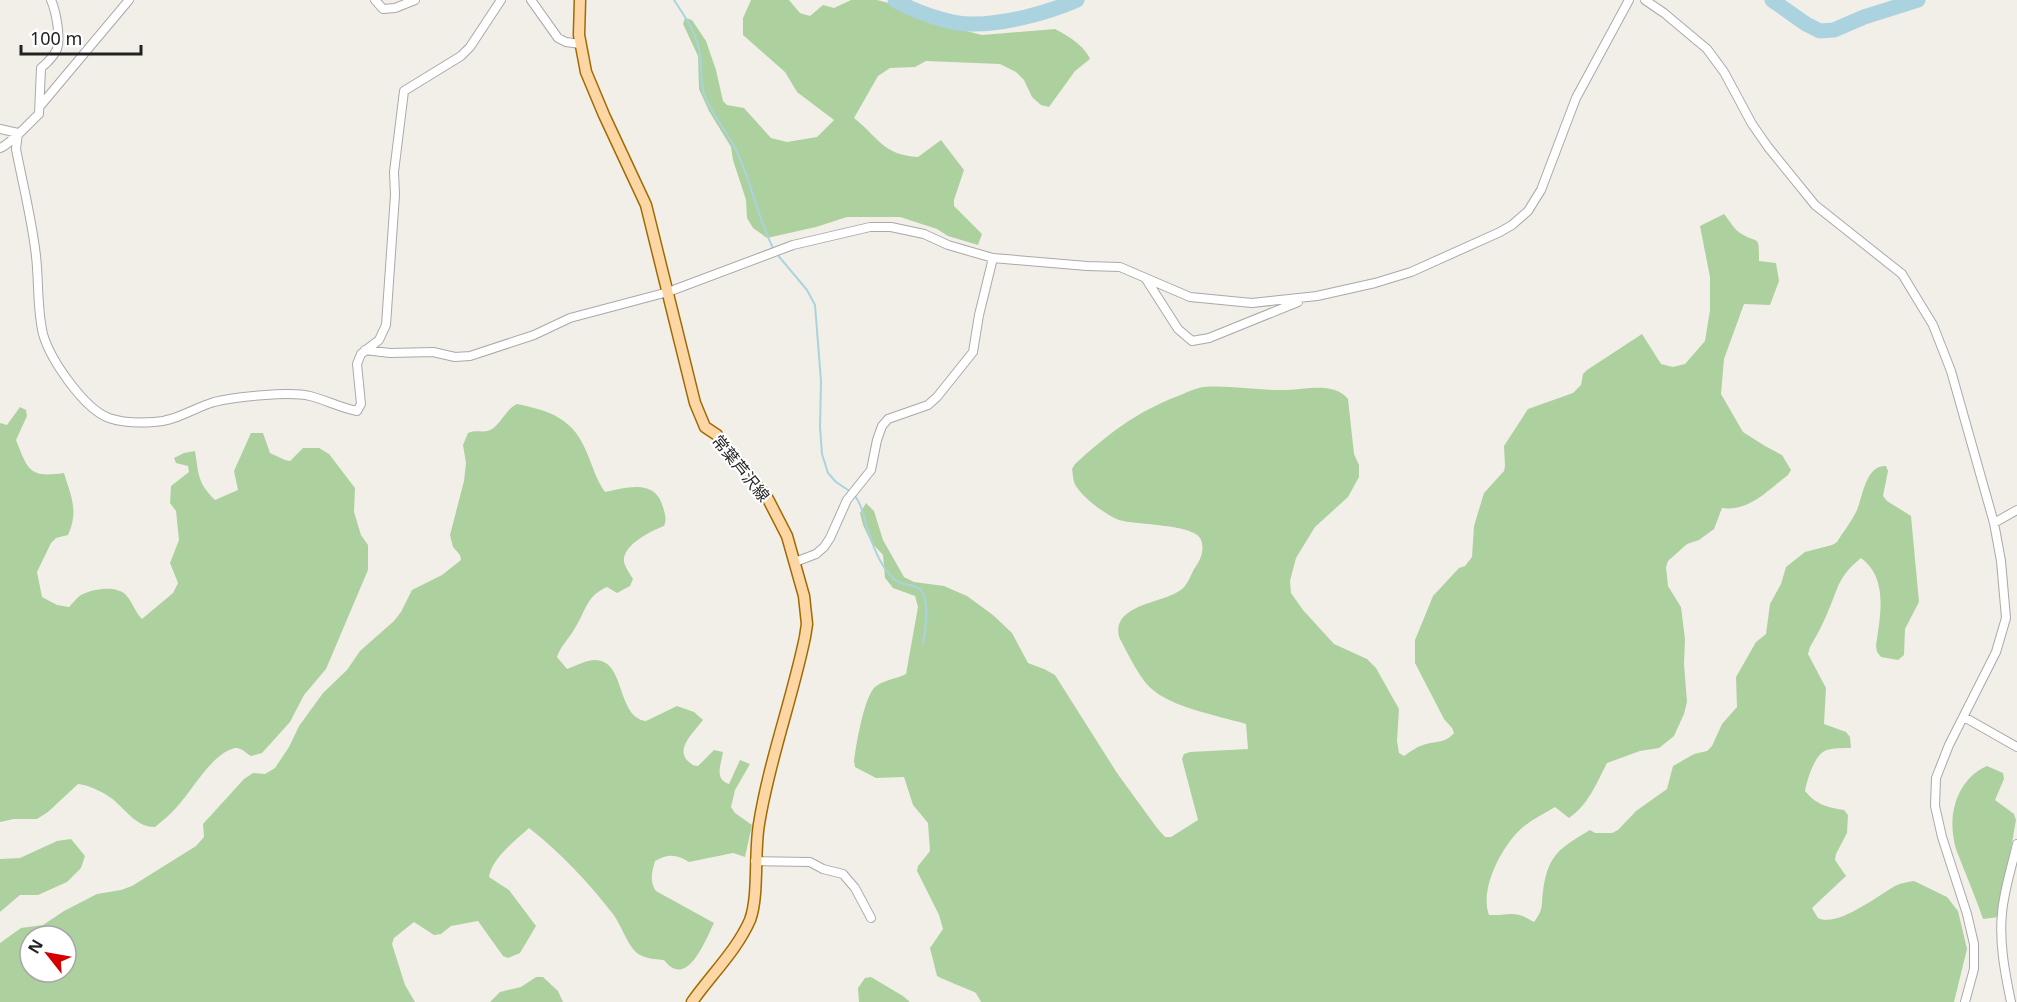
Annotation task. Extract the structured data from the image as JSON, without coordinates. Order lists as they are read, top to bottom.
{
  "streets": {
    "main road": ["常葉芦沢線"]
  },
  "scale_bar": "100 m",
  "north": "top left"
}
